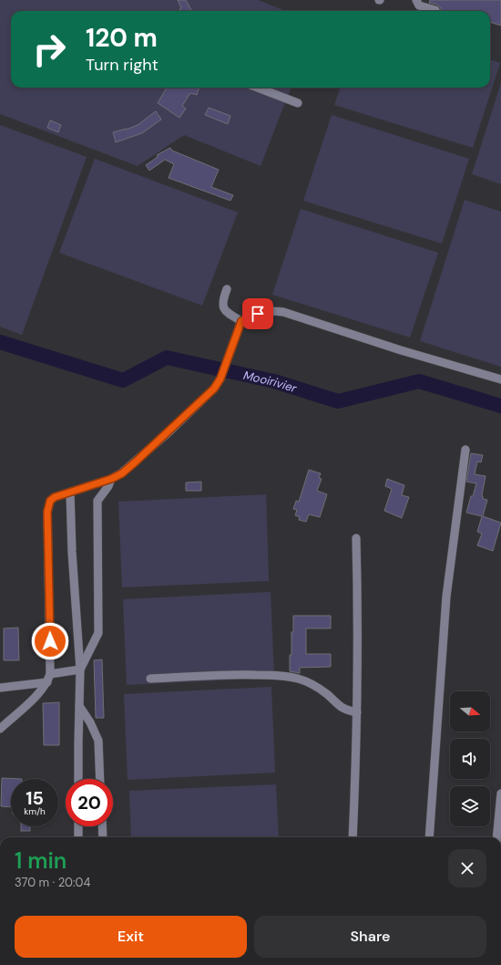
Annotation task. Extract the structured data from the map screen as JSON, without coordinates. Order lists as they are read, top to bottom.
{
  "water": ["Mooirivier"],
  "north": "right",
  "page": {
    "turn": ["120 m", "Turn right"],
    "speed": "15 km/h",
    "limit": "20",
    "heading": ["1 min", "370 m · 20:04"],
    "buttons": ["Exit", "Share"]
  }
}
